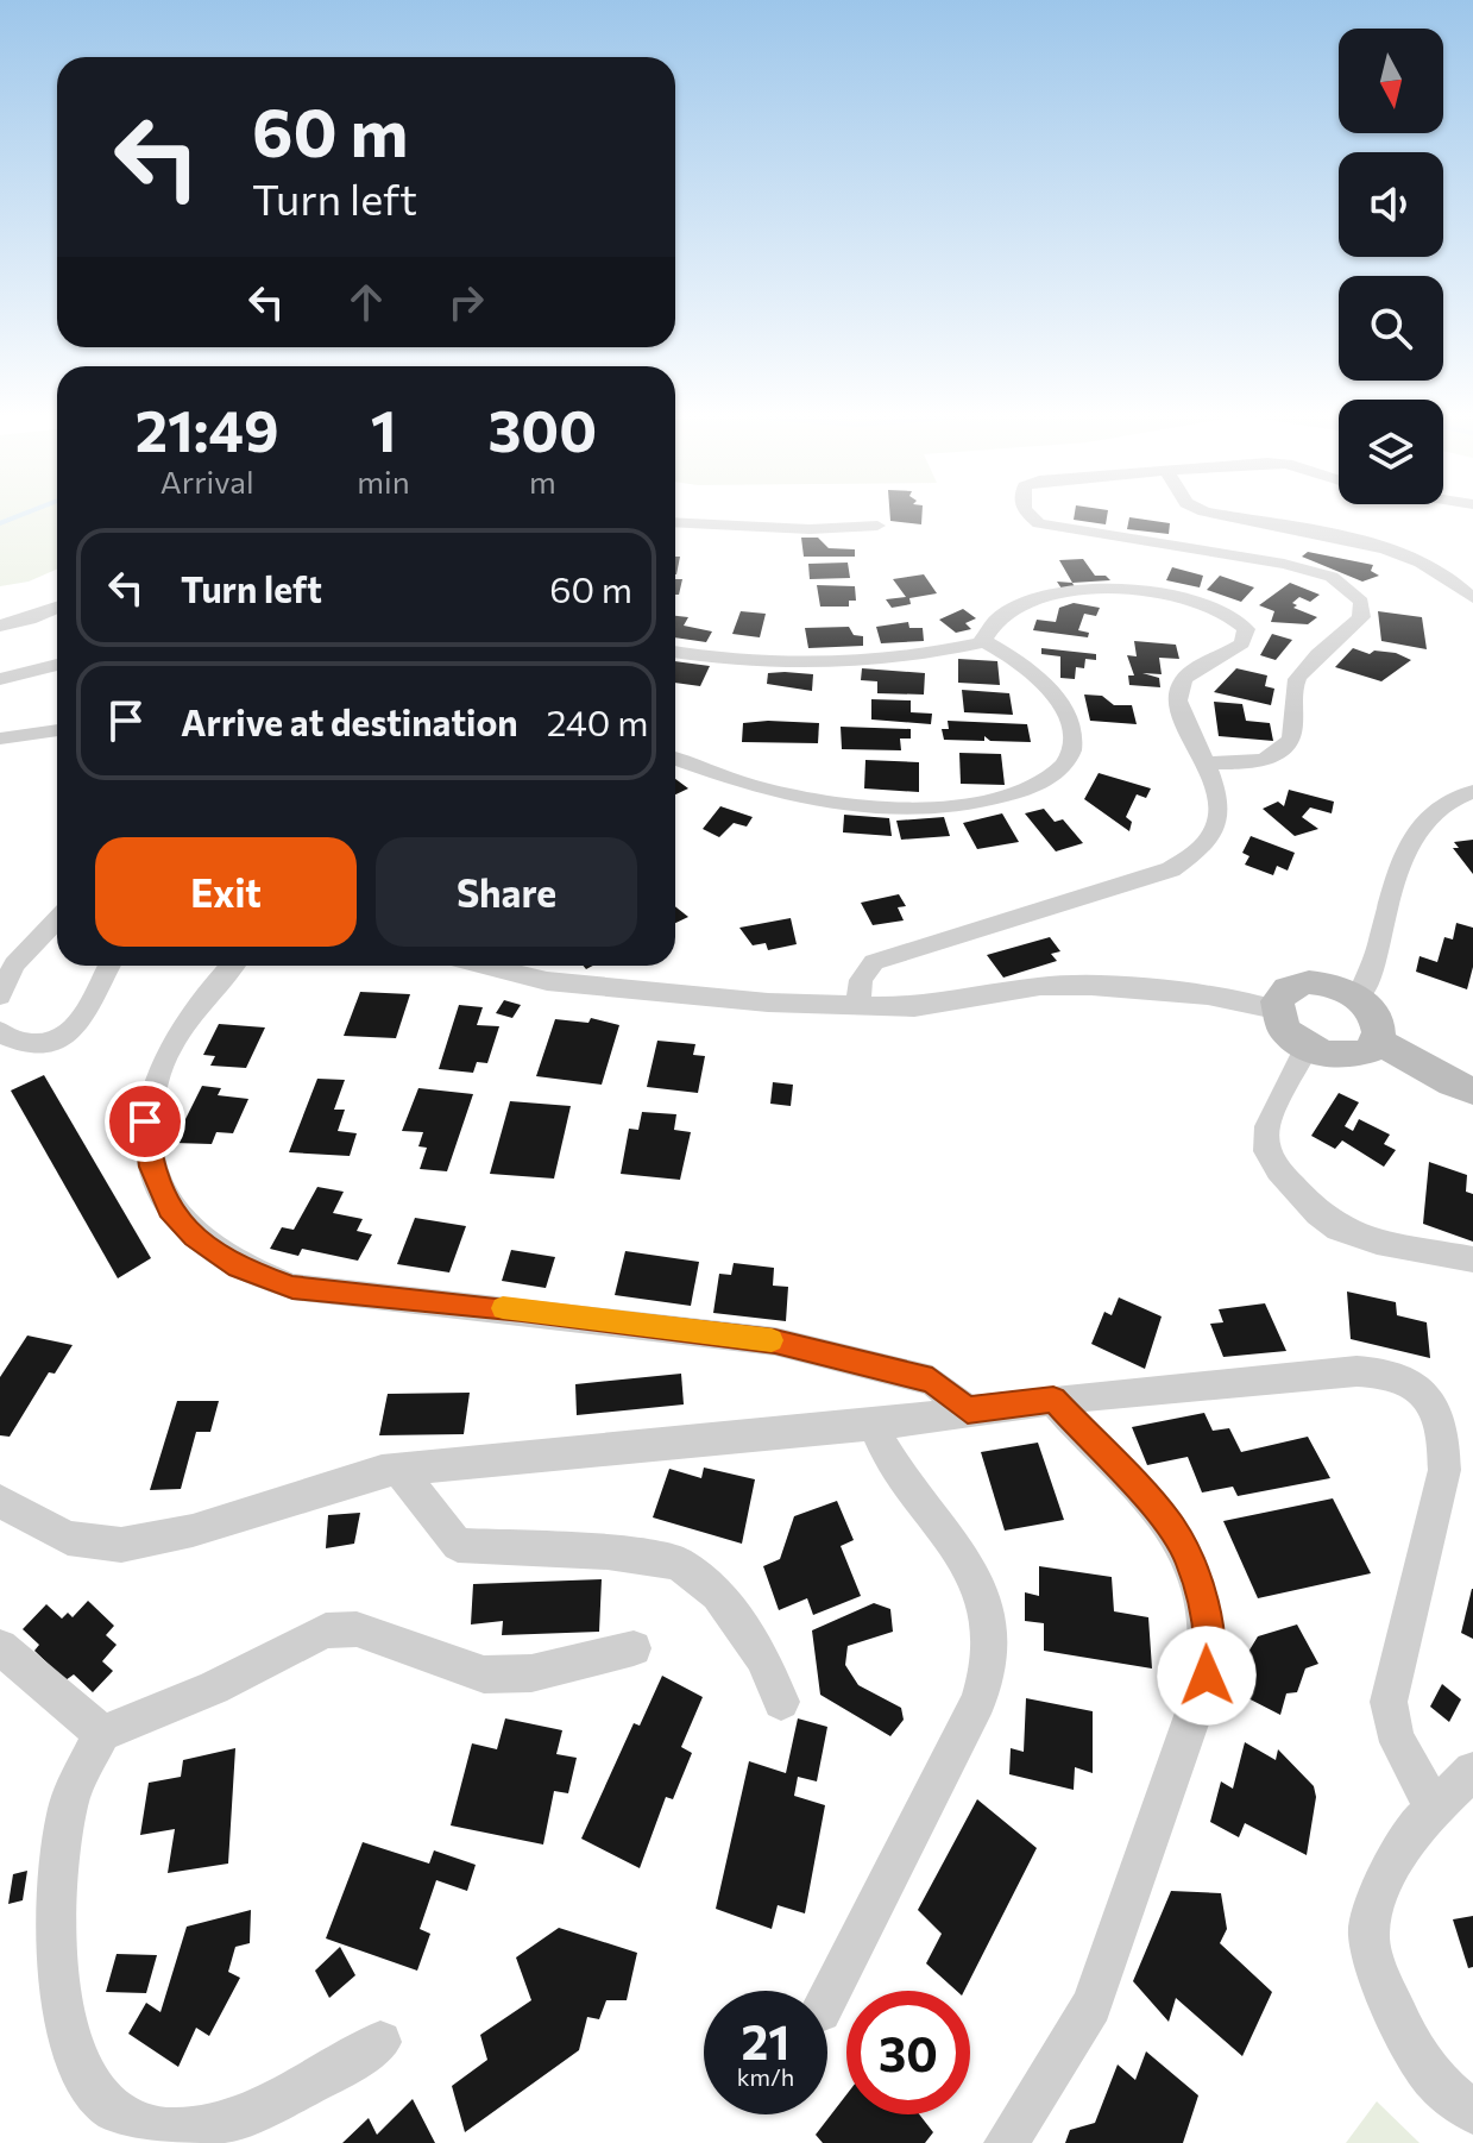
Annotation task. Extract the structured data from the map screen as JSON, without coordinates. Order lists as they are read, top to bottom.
{
  "north": "bottom",
  "page": {
    "turn": ["60 m", "Turn left"],
    "eta": [
      "21:49",
      "Arrival",
      "1",
      "min",
      "300",
      "m"
    ],
    "list": [
      {
        "name": "Turn left",
        "value": "60 m"
      },
      {
        "name": "Arrive at destination",
        "value": "240 m"
      }
    ],
    "buttons": ["Exit", "Share"],
    "speed": "21 km/h",
    "limit": "30"
  }
}
